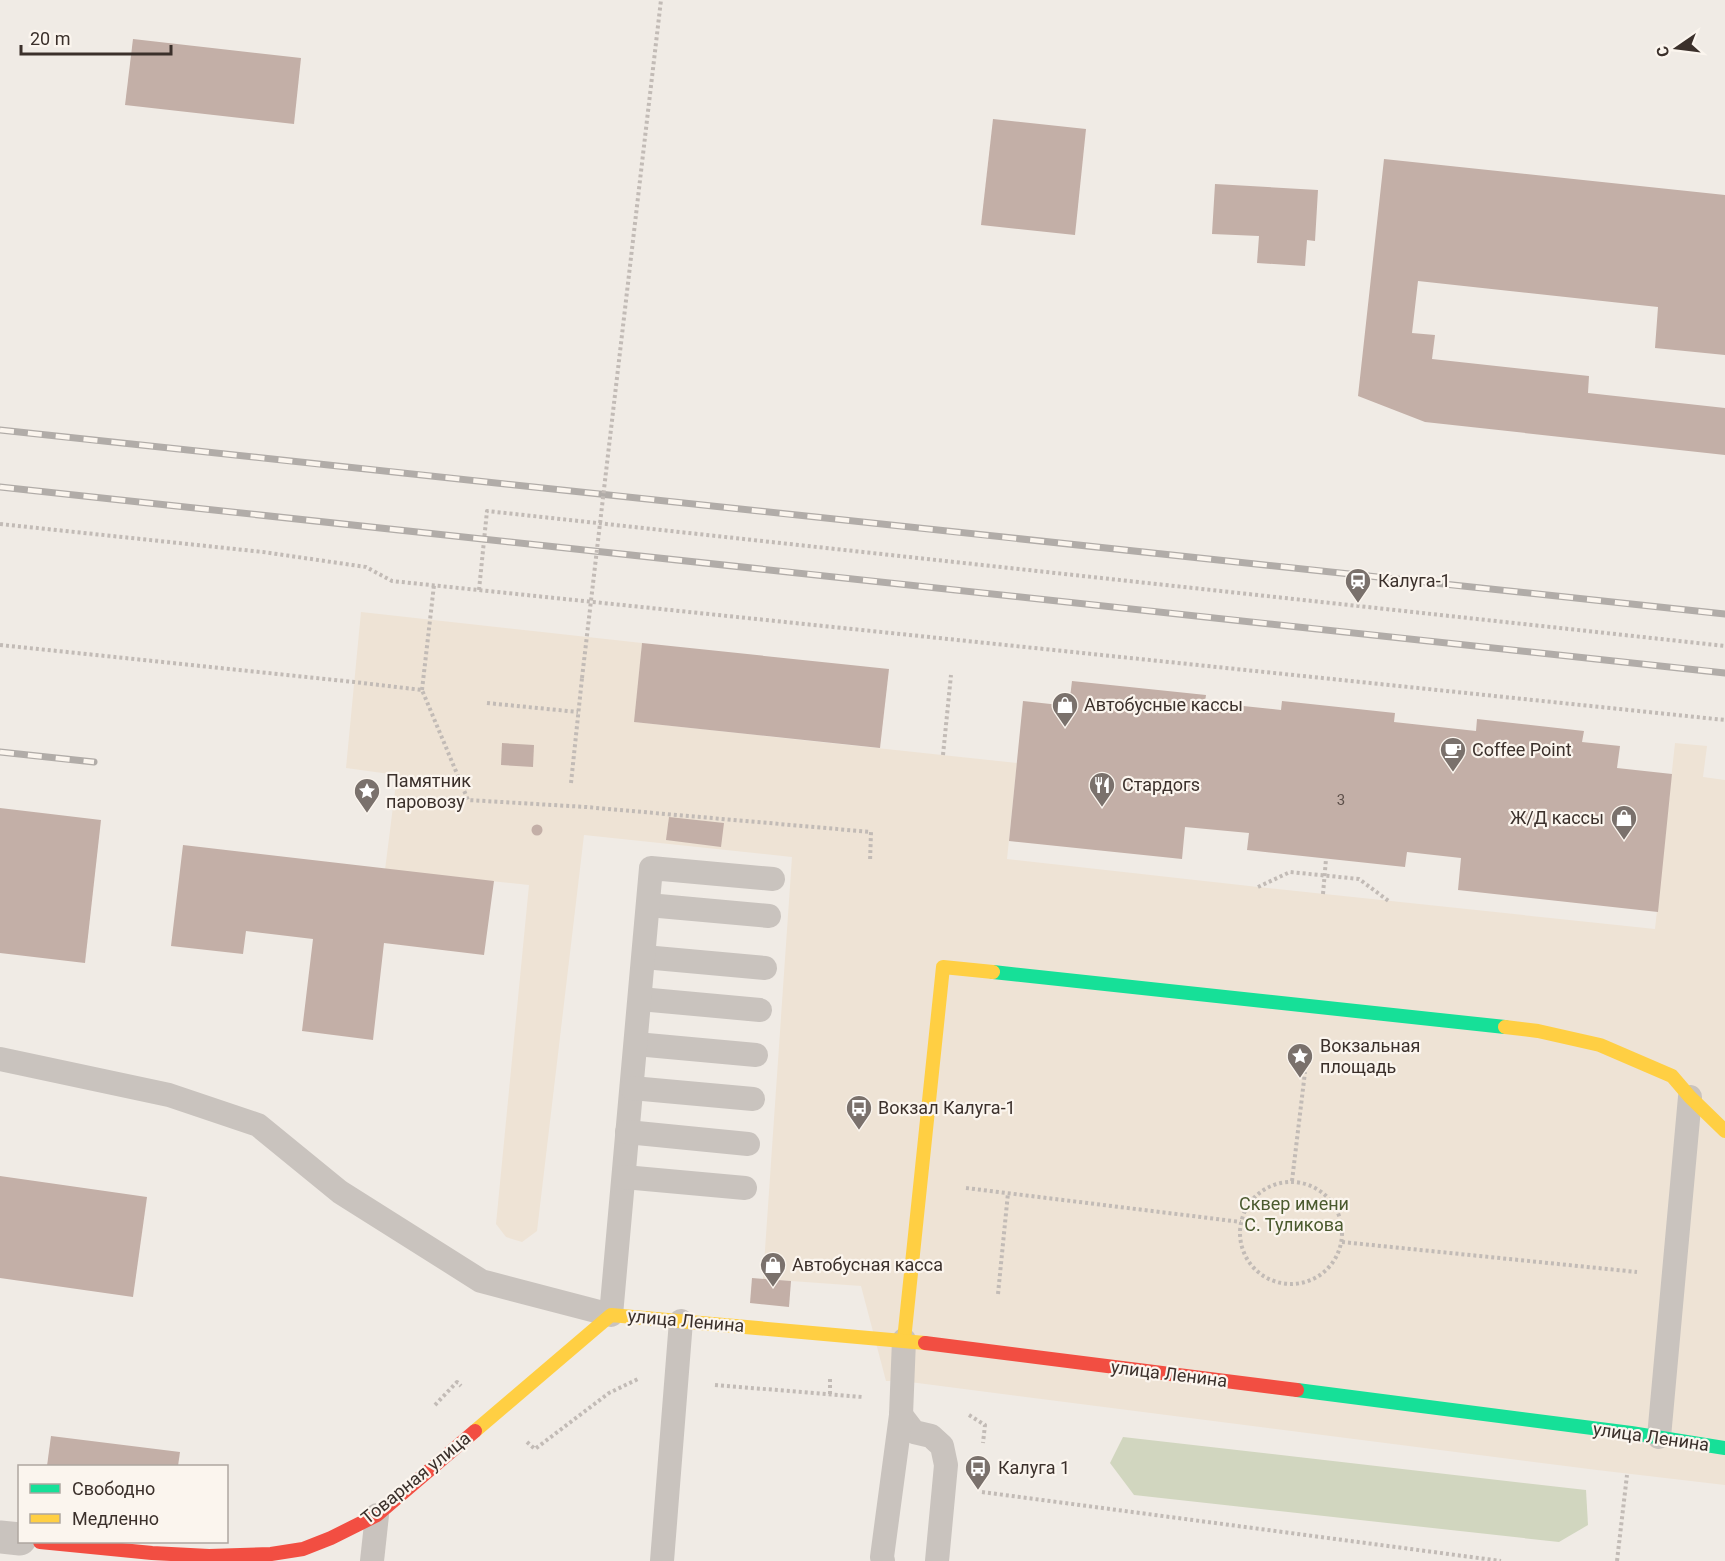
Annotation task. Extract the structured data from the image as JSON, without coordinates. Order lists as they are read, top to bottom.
{
  "streets": {
    "main road": ["улица Ленина", "Товарная улица"]
  },
  "crossings": [
    ["улица Ленина", "Товарная улица"]
  ],
  "parks": ["Сквер имени С. Туликова"],
  "places": {
    "station": ["Калуга-1"],
    "shop": ["Автобусные кассы", "Ж/Д кассы", "Автобусная касса"],
    "cafe": ["Coffee Point"],
    "restaurant": ["Стардогs"],
    "place": ["Памятник паровозу", "Вокзальная площадь"],
    "bus stop": ["Вокзал Калуга-1", "Калуга 1"]
  },
  "house_numbers": ["3"],
  "legend": ["Свободно", "Медленно"],
  "scale_bar": "20 m",
  "north": "left"
}
